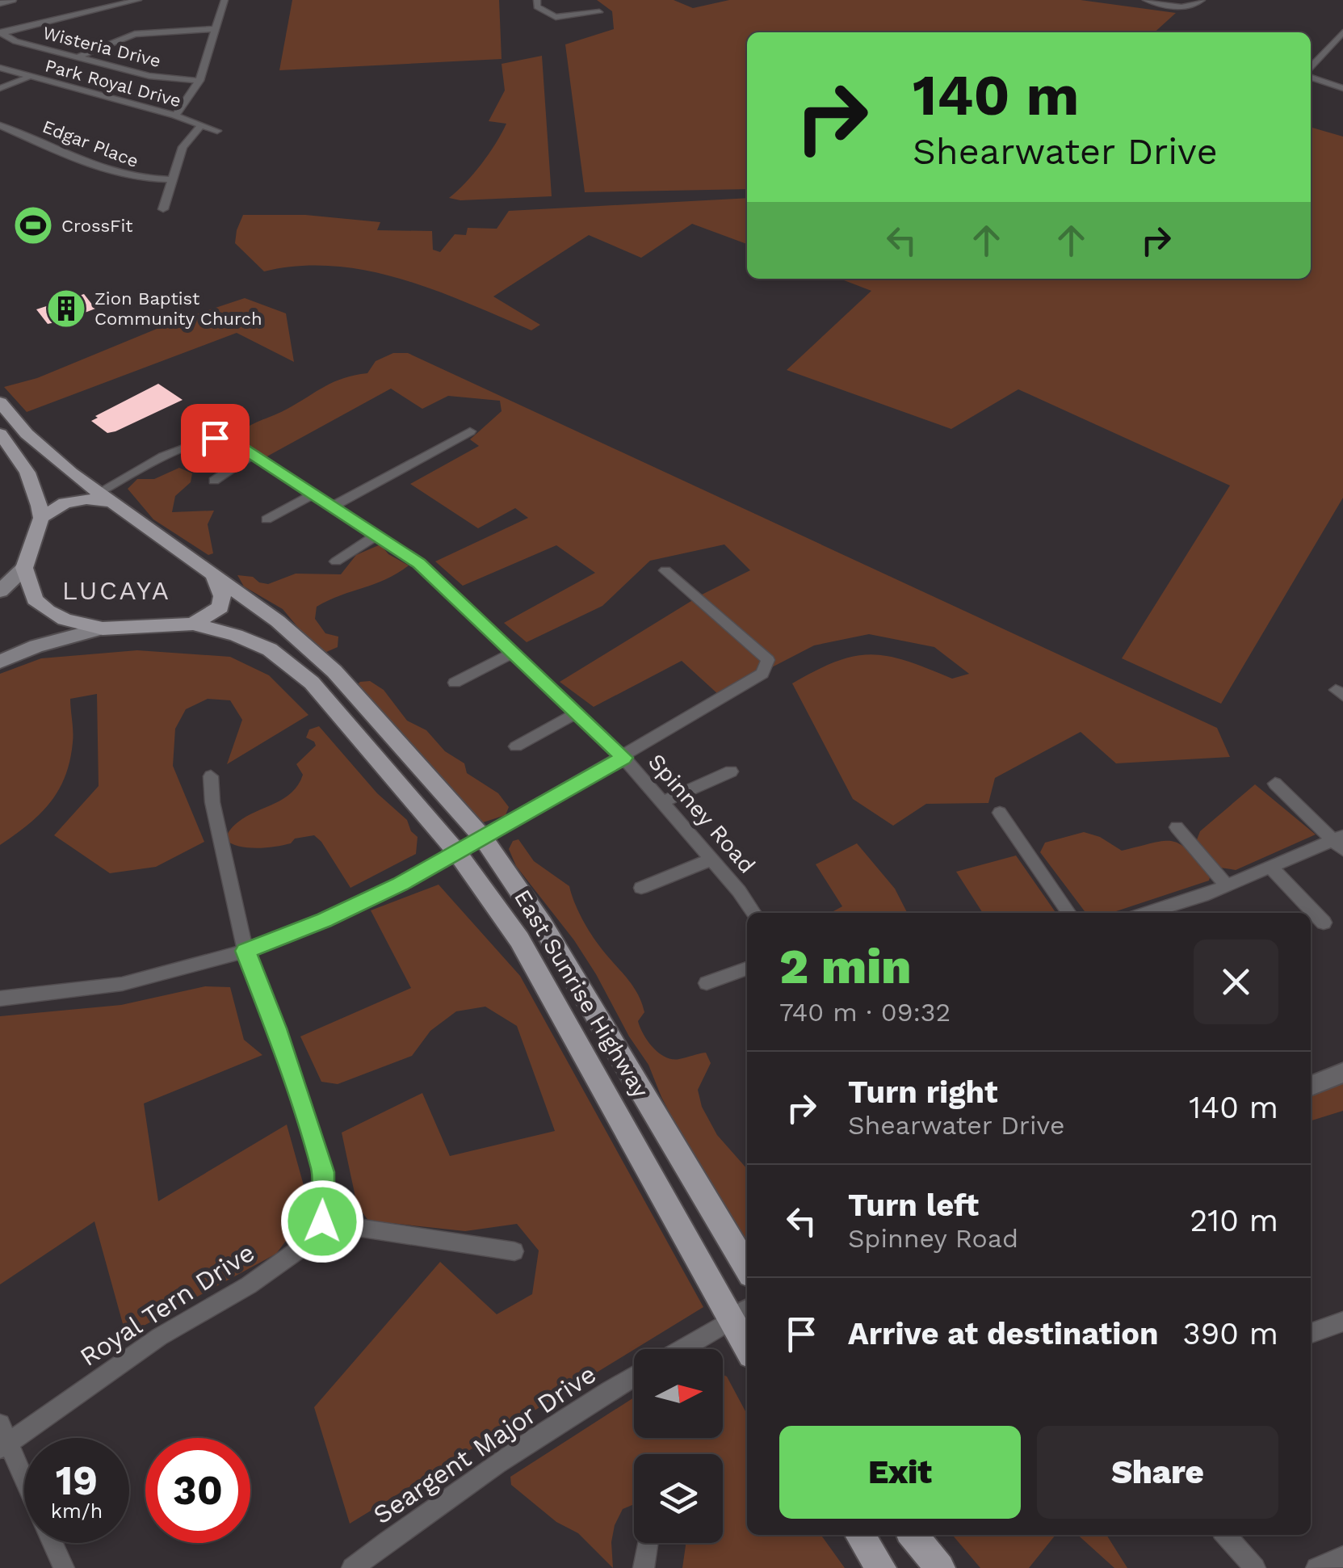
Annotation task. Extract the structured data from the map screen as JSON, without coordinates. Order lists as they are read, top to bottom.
{
  "streets": {
    "main road": ["East Sunrise Highway"],
    "street": [
      "Wisteria Drive",
      "Park Royal Drive",
      "Edgar Place",
      "Spinney Road",
      "Royal Tern Drive",
      "Seargent Major Drive"
    ]
  },
  "crossings": [
    ["Spinney Road", "East Sunrise Highway"]
  ],
  "districts": ["LUCAYA"],
  "places": {
    "sports": ["CrossFit"],
    "building": ["Zion Baptist Community Church"]
  },
  "north": "right",
  "page": {
    "turn": ["140 m", "Shearwater Drive"],
    "heading": ["2 min", "740 m · 09:32"],
    "list": [
      {
        "name": "Turn right",
        "note": "Shearwater Drive",
        "value": "140 m"
      },
      {
        "name": "Turn left",
        "note": "Spinney Road",
        "value": "210 m"
      },
      {
        "name": "Arrive at destination",
        "value": "390 m"
      }
    ],
    "buttons": ["Exit", "Share"],
    "speed": "19 km/h",
    "limit": "30"
  }
}
